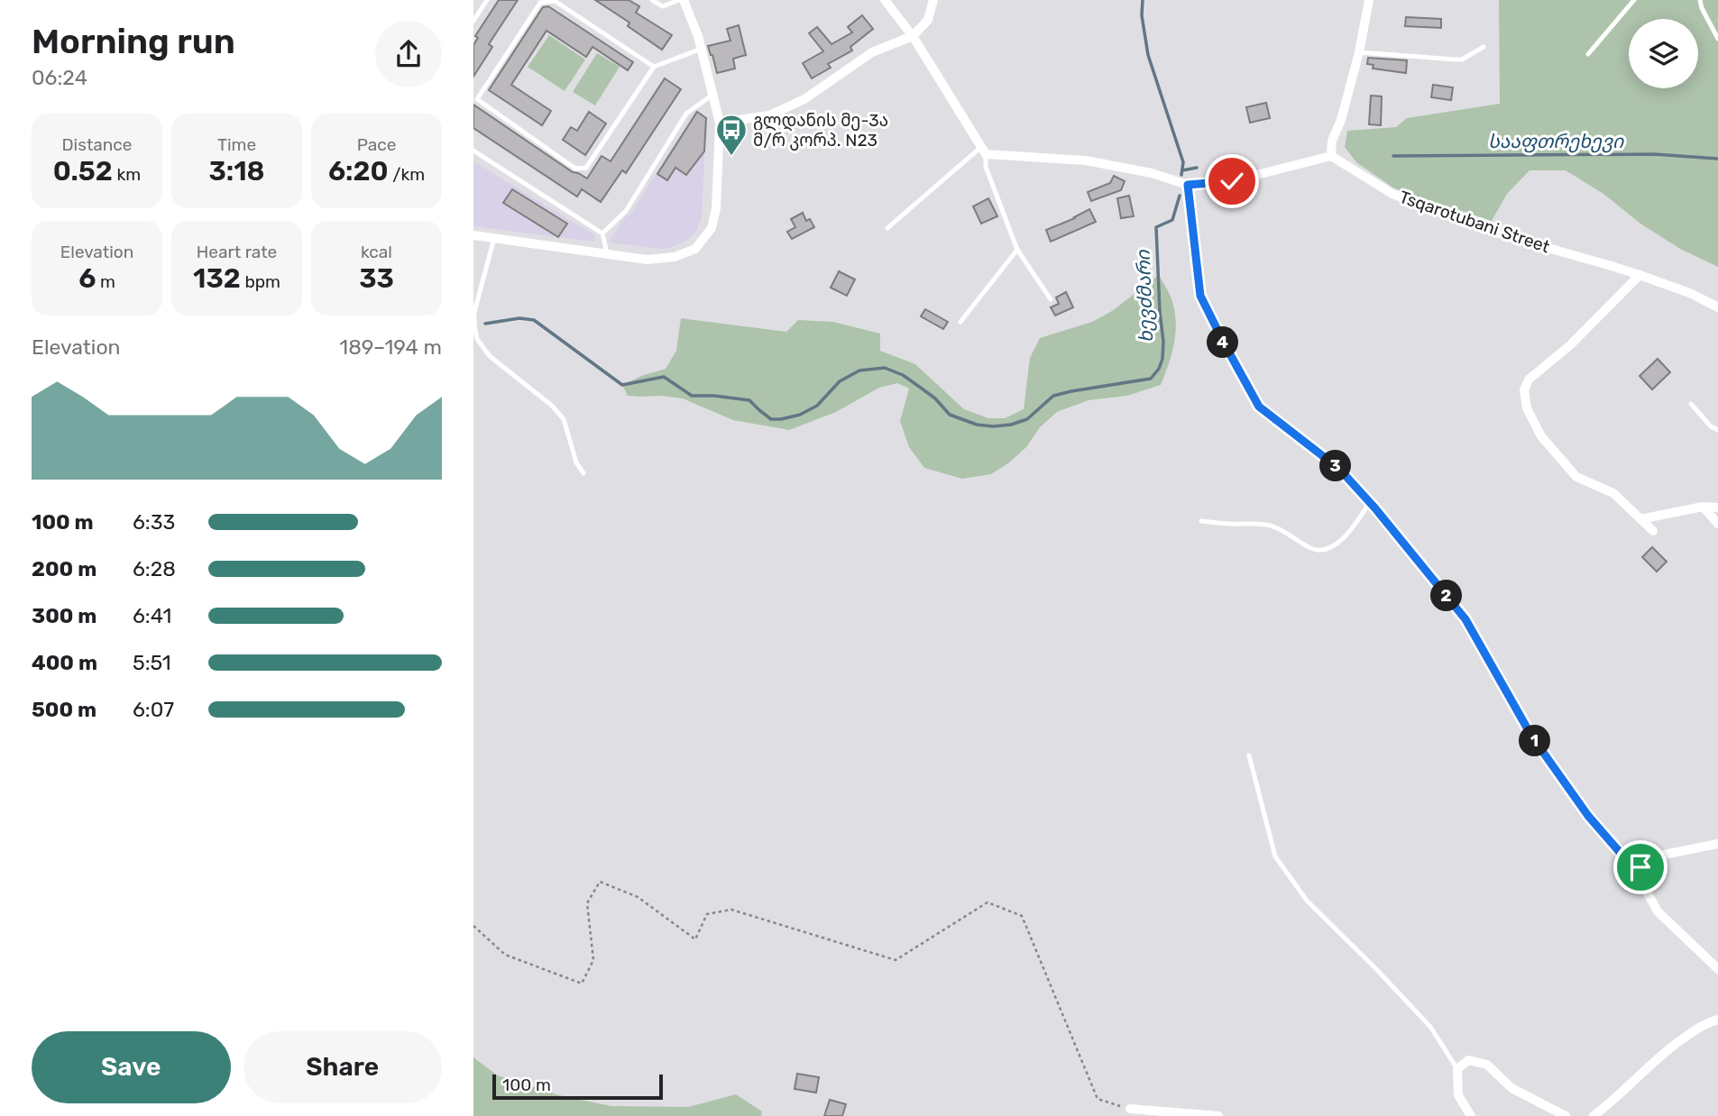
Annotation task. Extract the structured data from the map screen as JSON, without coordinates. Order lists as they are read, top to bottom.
{
  "streets": {
    "street": ["Tsqarotubani Street"]
  },
  "water": ["სააფთრეხევი", "ხევძმარი"],
  "places": {
    "bus stop": ["გლდანის მე-3ა მ/რ კორპ. N23"]
  },
  "scale_bar": "100 m",
  "page": {
    "heading": ["Morning run", "06:24"],
    "stats": [
      ["Distance", "0.52 km"],
      ["Time", "3:18"],
      ["Pace", "6:20 /km"],
      ["Elevation", "6 m"],
      ["Heart rate", "132 bpm"],
      ["kcal", "33"]
    ],
    "chart": ["Elevation", "189–194 m"],
    "pins": [
      "4",
      "3",
      "2",
      "1"
    ],
    "list": [
      {
        "name": "100 m",
        "note": "6:33"
      },
      {
        "name": "200 m",
        "note": "6:28"
      },
      {
        "name": "300 m",
        "note": "6:41"
      },
      {
        "name": "400 m",
        "note": "5:51"
      },
      {
        "name": "500 m",
        "note": "6:07"
      }
    ],
    "buttons": ["Save", "Share"],
    "scale": "100 m"
  }
}
